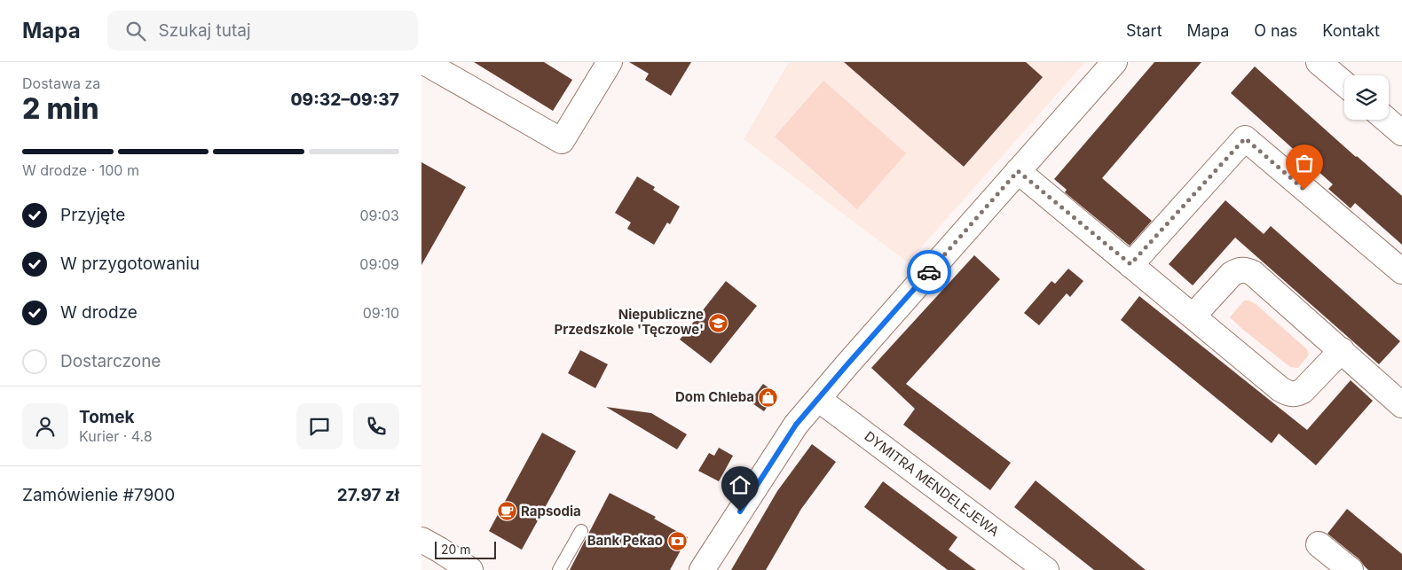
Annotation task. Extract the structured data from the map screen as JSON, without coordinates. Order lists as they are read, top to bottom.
{
  "streets": {
    "street": ["DYMITRA MENDELEJEWA"]
  },
  "places": {
    "school or university": ["Niepubliczne Przedszkole 'Tęczowe'"],
    "shop": ["Dom Chleba"],
    "cafe": ["Rapsodia"],
    "bank": ["Bank Pekao"]
  },
  "scale_bar": "20 m",
  "page": {
    "header": "Mapa",
    "search": "Szukaj tutaj",
    "nav": [
      "Start",
      "Mapa",
      "O nas",
      "Kontakt"
    ],
    "heading": ["2 min", "Dostawa za", "09:32–09:37"],
    "panel": [
      "Tomek",
      "Kurier · 4.8",
      "Zamówienie #7900",
      "27.97 zł"
    ],
    "bar": "W drodze · 100 m",
    "list": [
      ["Przyjęte", "09:03"],
      ["W przygotowaniu", "09:09"],
      ["W drodze", "09:10"],
      "Dostarczone"
    ],
    "scale": "20 m"
  }
}
